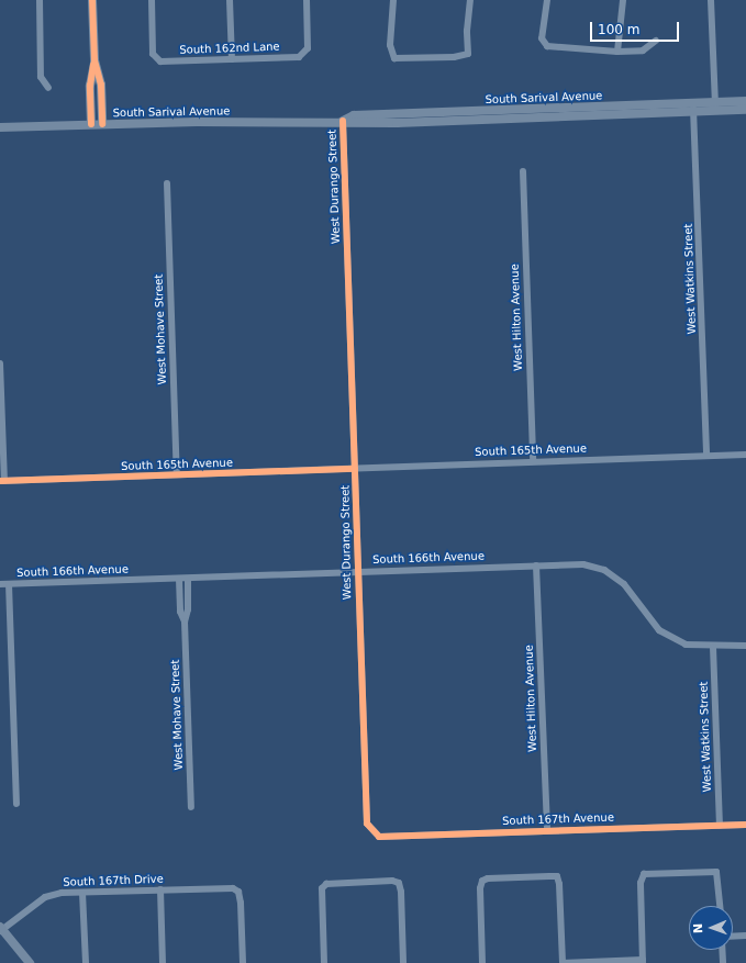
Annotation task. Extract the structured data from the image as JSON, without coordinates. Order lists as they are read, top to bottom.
{
  "streets": {
    "main road": ["South Sarival Avenue"],
    "street": [
      "South 162nd Lane",
      "West Durango Street",
      "West Watkins Street",
      "West Hilton Avenue",
      "West Mohave Street",
      "South 165th Avenue",
      "South 166th Avenue",
      "South 167th Avenue",
      "South 167th Drive"
    ]
  },
  "crossings": [
    ["South Sarival Avenue", "West Durango Street"],
    ["South Sarival Avenue", "West Watkins Street"],
    ["West Durango Street", "South 165th Avenue"],
    ["West Durango Street", "South 166th Avenue"],
    ["West Durango Street", "South 167th Avenue"],
    ["West Watkins Street", "South 165th Avenue"],
    ["West Watkins Street", "South 166th Avenue"],
    ["West Watkins Street", "South 167th Avenue"],
    ["West Hilton Avenue", "South 165th Avenue"],
    ["West Hilton Avenue", "South 166th Avenue"],
    ["West Hilton Avenue", "South 167th Avenue"],
    ["West Mohave Street", "South 165th Avenue"],
    ["West Mohave Street", "South 166th Avenue"]
  ],
  "scale_bar": "100 m",
  "north": "left"
}
